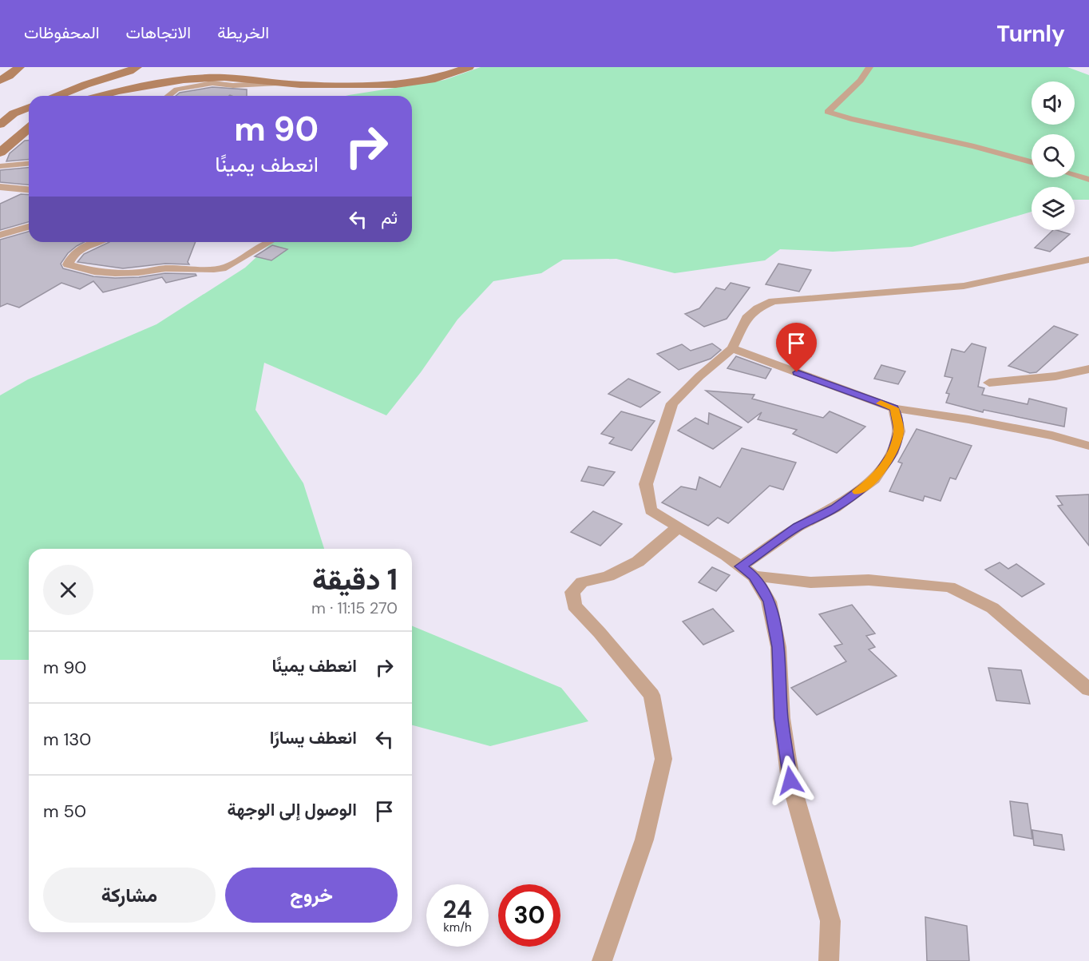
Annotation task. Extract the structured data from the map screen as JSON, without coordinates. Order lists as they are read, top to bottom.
{
  "page": {
    "header": "Turnly",
    "nav": ["الخريطة", "الاتجاهات", "المحفوظات"],
    "turn": ["90 m", "انعطف يمينًا"],
    "then": "ثم",
    "heading": ["1 دقيقة", "270 m · 11:15"],
    "list": [
      {
        "name": "انعطف يمينًا",
        "value": "90 m"
      },
      {
        "name": "انعطف يسارًا",
        "value": "130 m"
      },
      {
        "name": "الوصول إلى الوجهة",
        "value": "50 m"
      }
    ],
    "buttons": ["خروج", "مشاركة"],
    "speed": "24 km/h",
    "limit": "30"
  }
}
